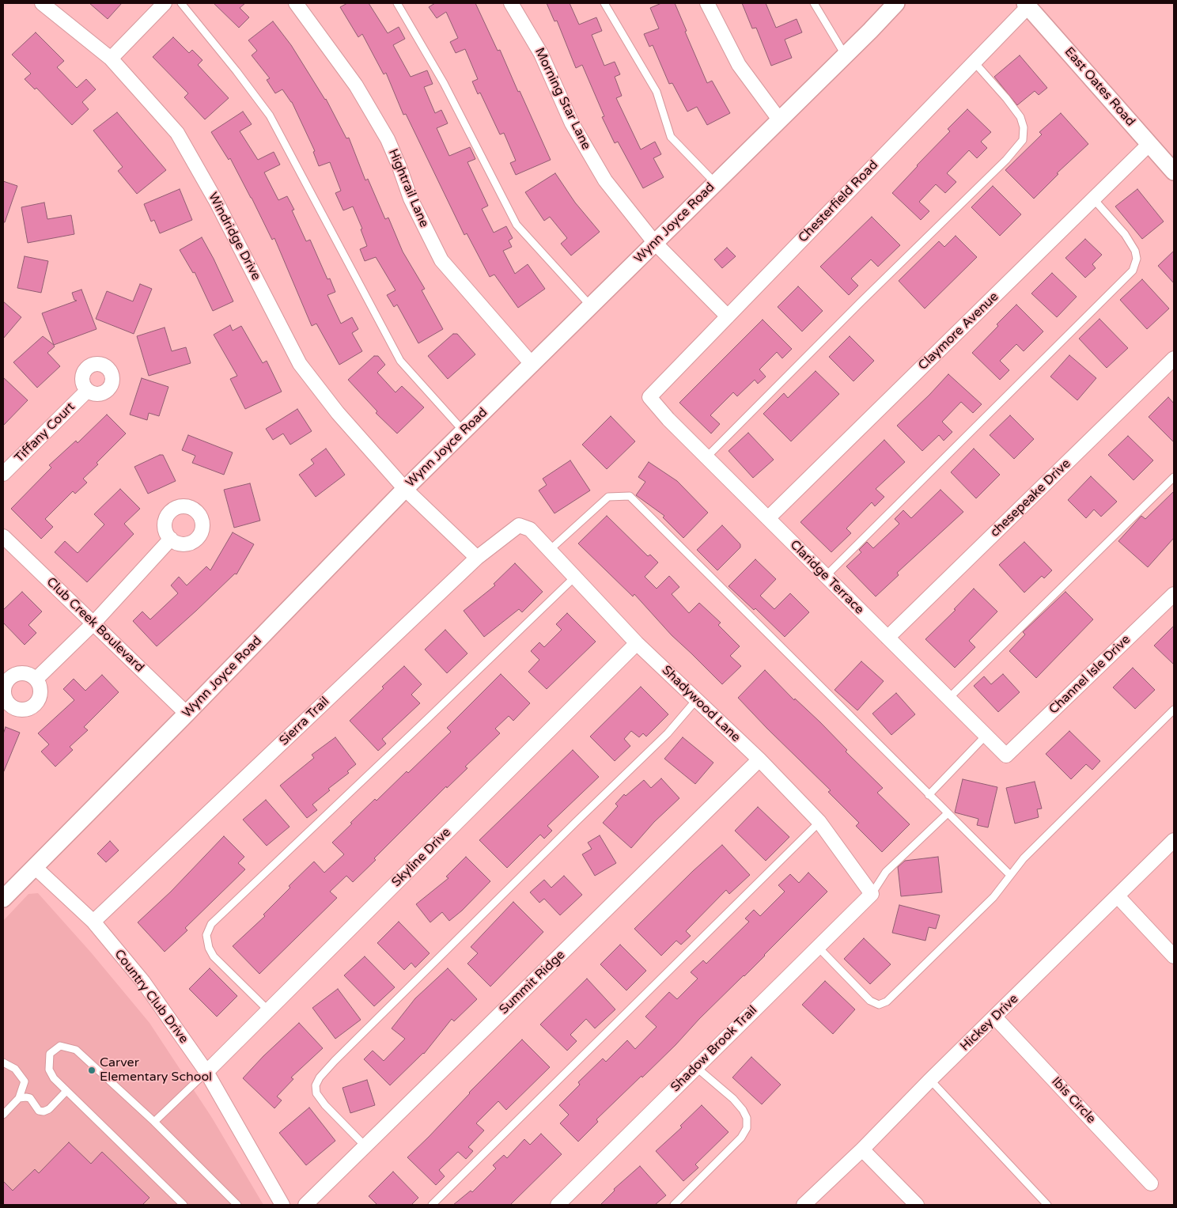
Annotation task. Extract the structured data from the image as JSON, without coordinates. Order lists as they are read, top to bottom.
{
  "streets": {
    "street": [
      "East Oates Road",
      "Morning Star Lane",
      "Hightrail Lane",
      "Chesterfield Road",
      "Wynn Joyce Road",
      "Windridge Drive",
      "Claymore Avenue",
      "Tiffany Court",
      "chesepeake Drive",
      "Claridge Terrace",
      "Club Creek Boulevard",
      "Channel Isle Drive",
      "Shadywood Lane",
      "Sierra Trail",
      "Skyline Drive",
      "Summit Ridge",
      "Country Club Drive",
      "Hickey Drive",
      "Shadow Brook Trail",
      "Ibis Circle"
    ]
  },
  "crossings": [
    ["East Oates Road", "Chesterfield Road"],
    ["East Oates Road", "Claymore Avenue"],
    ["Morning Star Lane", "Chesterfield Road"],
    ["Morning Star Lane", "Wynn Joyce Road"],
    ["Hightrail Lane", "Wynn Joyce Road"],
    ["Chesterfield Road", "Claridge Terrace"],
    ["Wynn Joyce Road", "Windridge Drive"],
    ["Wynn Joyce Road", "Club Creek Boulevard"],
    ["Wynn Joyce Road", "Country Club Drive"],
    ["Windridge Drive", "Sierra Trail"],
    ["Claymore Avenue", "Claridge Terrace"],
    ["chesepeake Drive", "Claridge Terrace"],
    ["Claridge Terrace", "Channel Isle Drive"],
    ["Shadywood Lane", "Sierra Trail"],
    ["Shadywood Lane", "Skyline Drive"],
    ["Shadywood Lane", "Summit Ridge"],
    ["Shadywood Lane", "Shadow Brook Trail"],
    ["Sierra Trail", "Country Club Drive"],
    ["Skyline Drive", "Country Club Drive"],
    ["Hickey Drive", "Ibis Circle"]
  ],
  "places": ["Carver Elementary School"]
}
